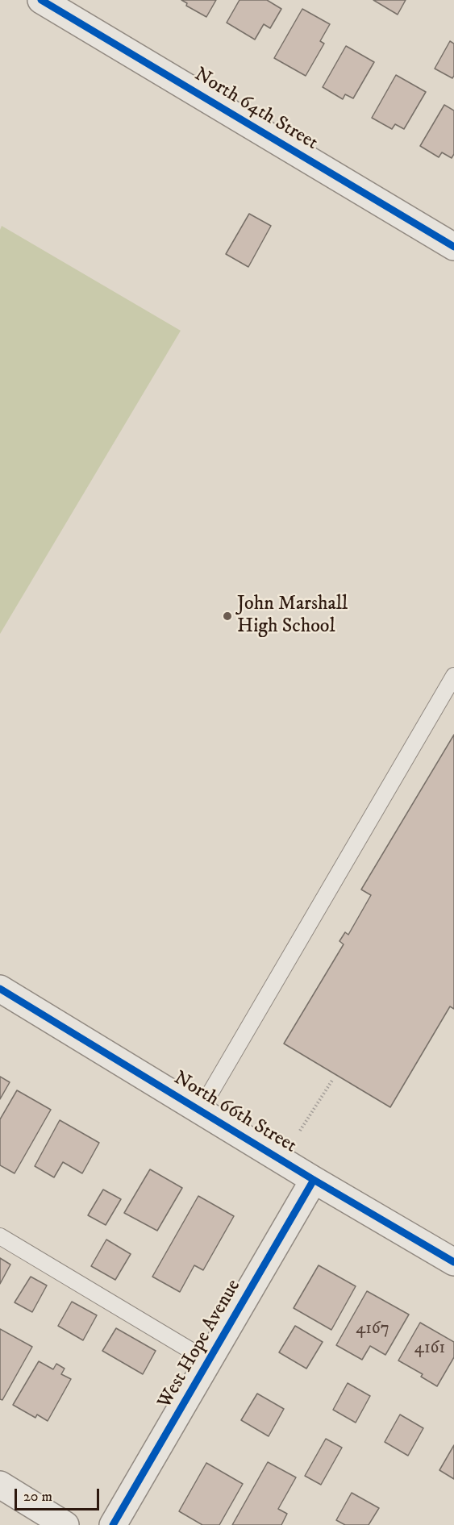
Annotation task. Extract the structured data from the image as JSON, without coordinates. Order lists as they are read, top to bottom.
{
  "streets": {
    "street": ["North 64th Street", "North 66th Street", "West Hope Avenue"]
  },
  "crossings": [
    ["North 66th Street", "West Hope Avenue"]
  ],
  "places": ["John Marshall High School"],
  "house_numbers": ["4167", "4161"],
  "scale_bar": "20 m"
}
